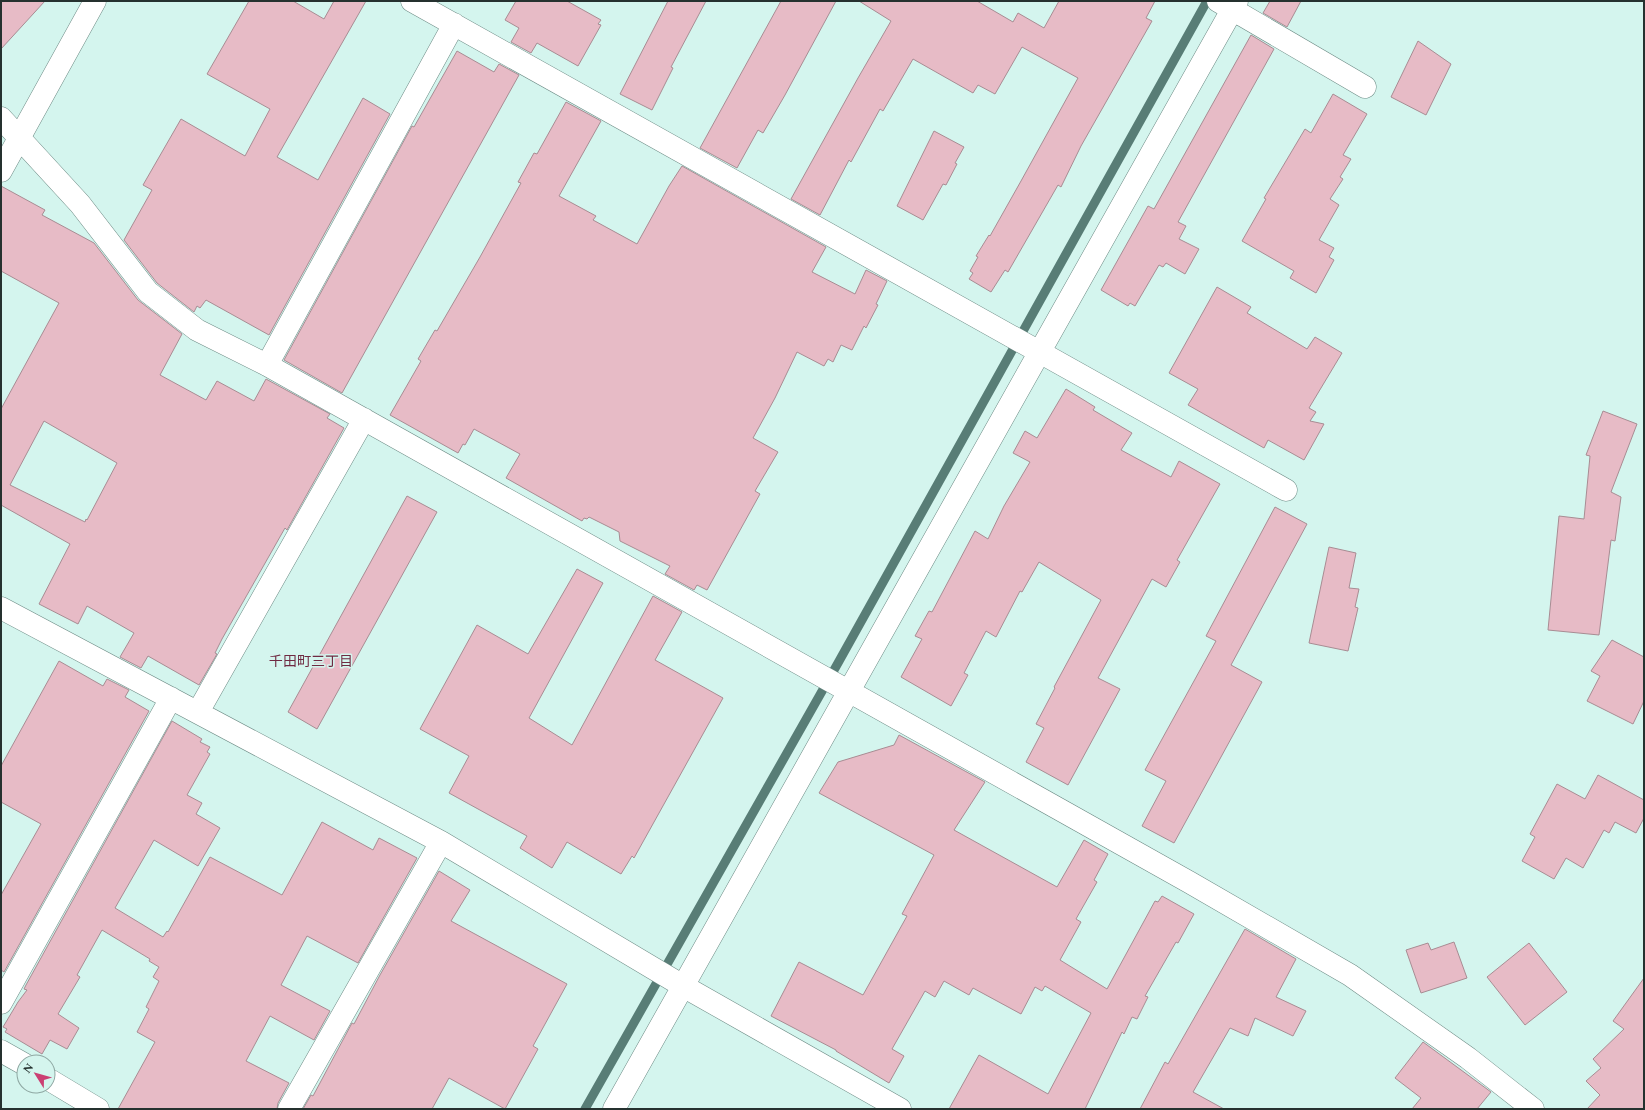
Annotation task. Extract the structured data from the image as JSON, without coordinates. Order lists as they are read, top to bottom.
{
  "districts": ["千田町三丁目"],
  "north": "top left"
}
